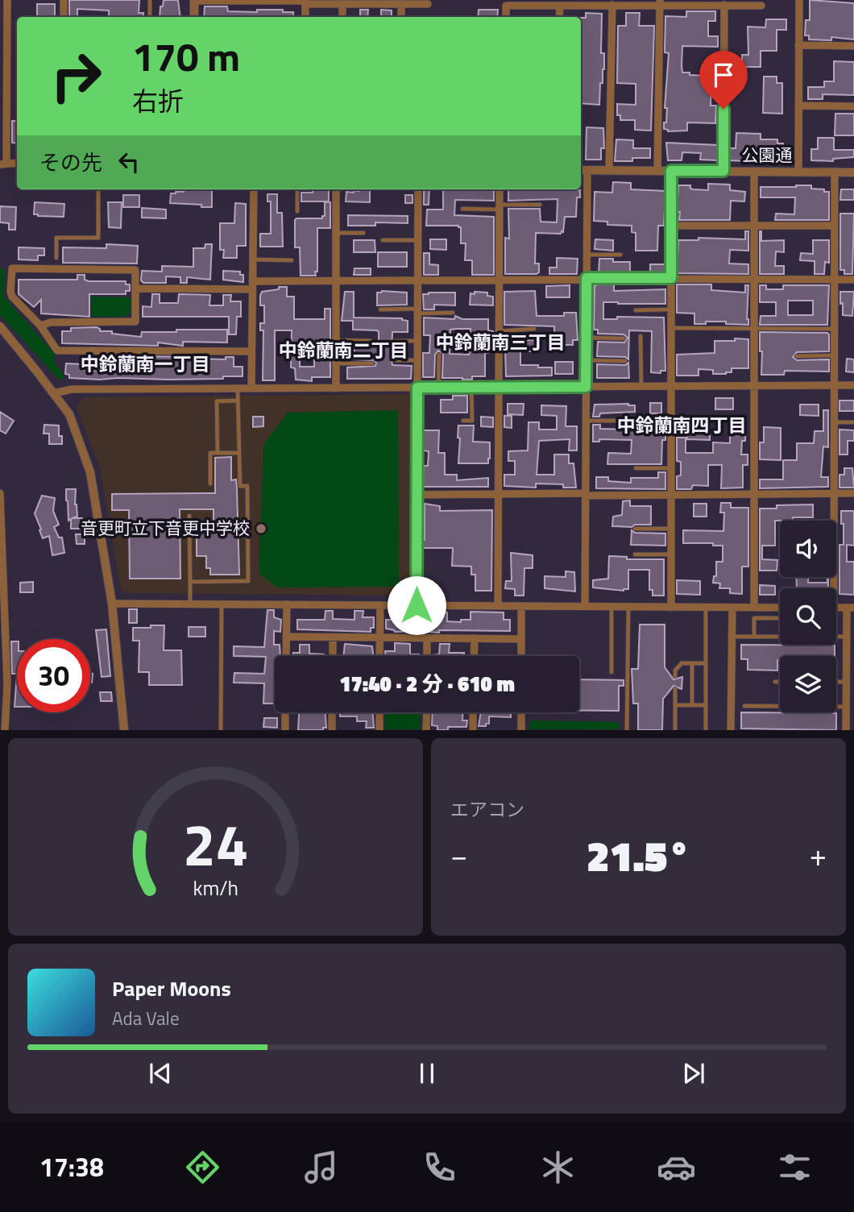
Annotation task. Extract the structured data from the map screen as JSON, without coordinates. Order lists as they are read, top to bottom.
{
  "streets": {
    "street": ["公園通"]
  },
  "districts": [
    "中鈴蘭南三丁目",
    "中鈴蘭南二丁目",
    "中鈴蘭南一丁目",
    "中鈴蘭南四丁目"
  ],
  "places": ["音更町立下音更中学校"],
  "page": {
    "turn": ["170 m", "右折"],
    "then": "その先",
    "limit": "30",
    "trip": "17:40 · 2 分 · 610 m",
    "tile": "エアコン",
    "heat": ["−", "21.5°", "+"],
    "song": ["Paper Moons", "Ada Vale"],
    "tabs": "17:38",
    "gauge": ["24", "km/h"]
  }
}
